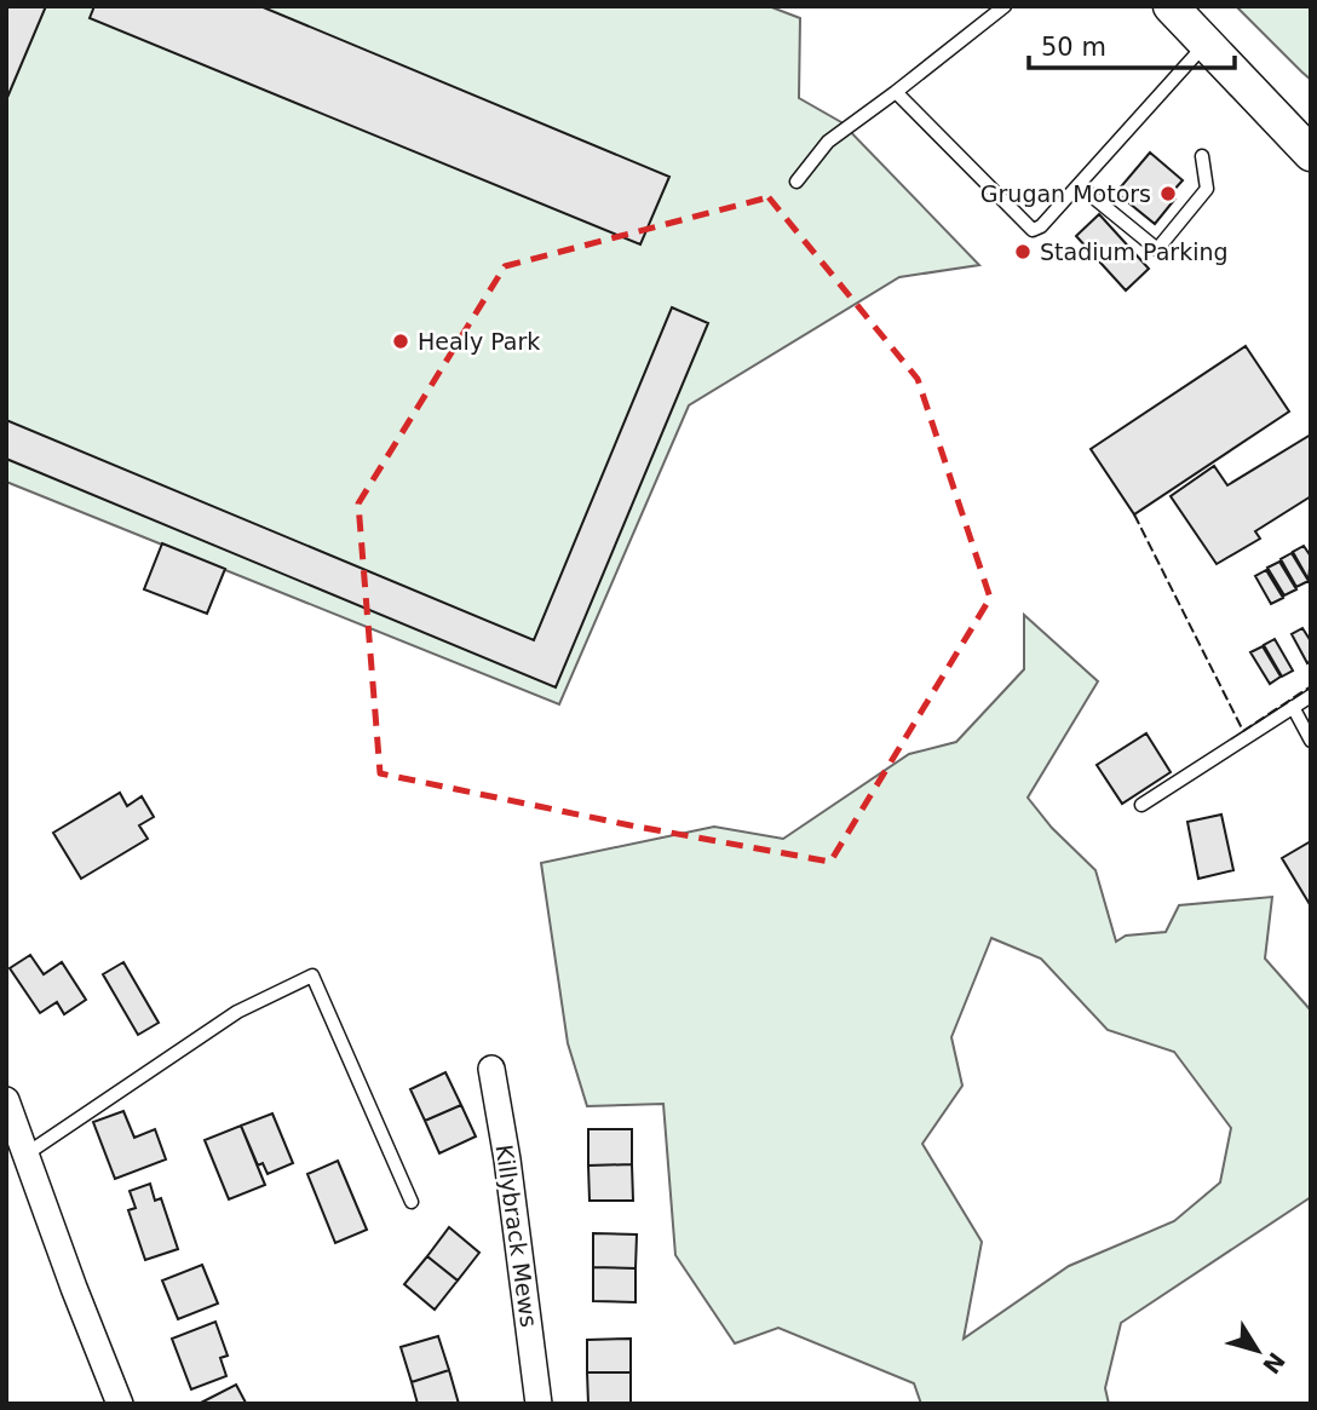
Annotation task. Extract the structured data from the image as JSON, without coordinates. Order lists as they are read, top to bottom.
{
  "streets": {
    "street": ["Killybrack Mews"]
  },
  "places": ["Grugan Motors", "Stadium Parking", "Healy Park"],
  "scale_bar": "50 m",
  "north": "bottom right"
}
